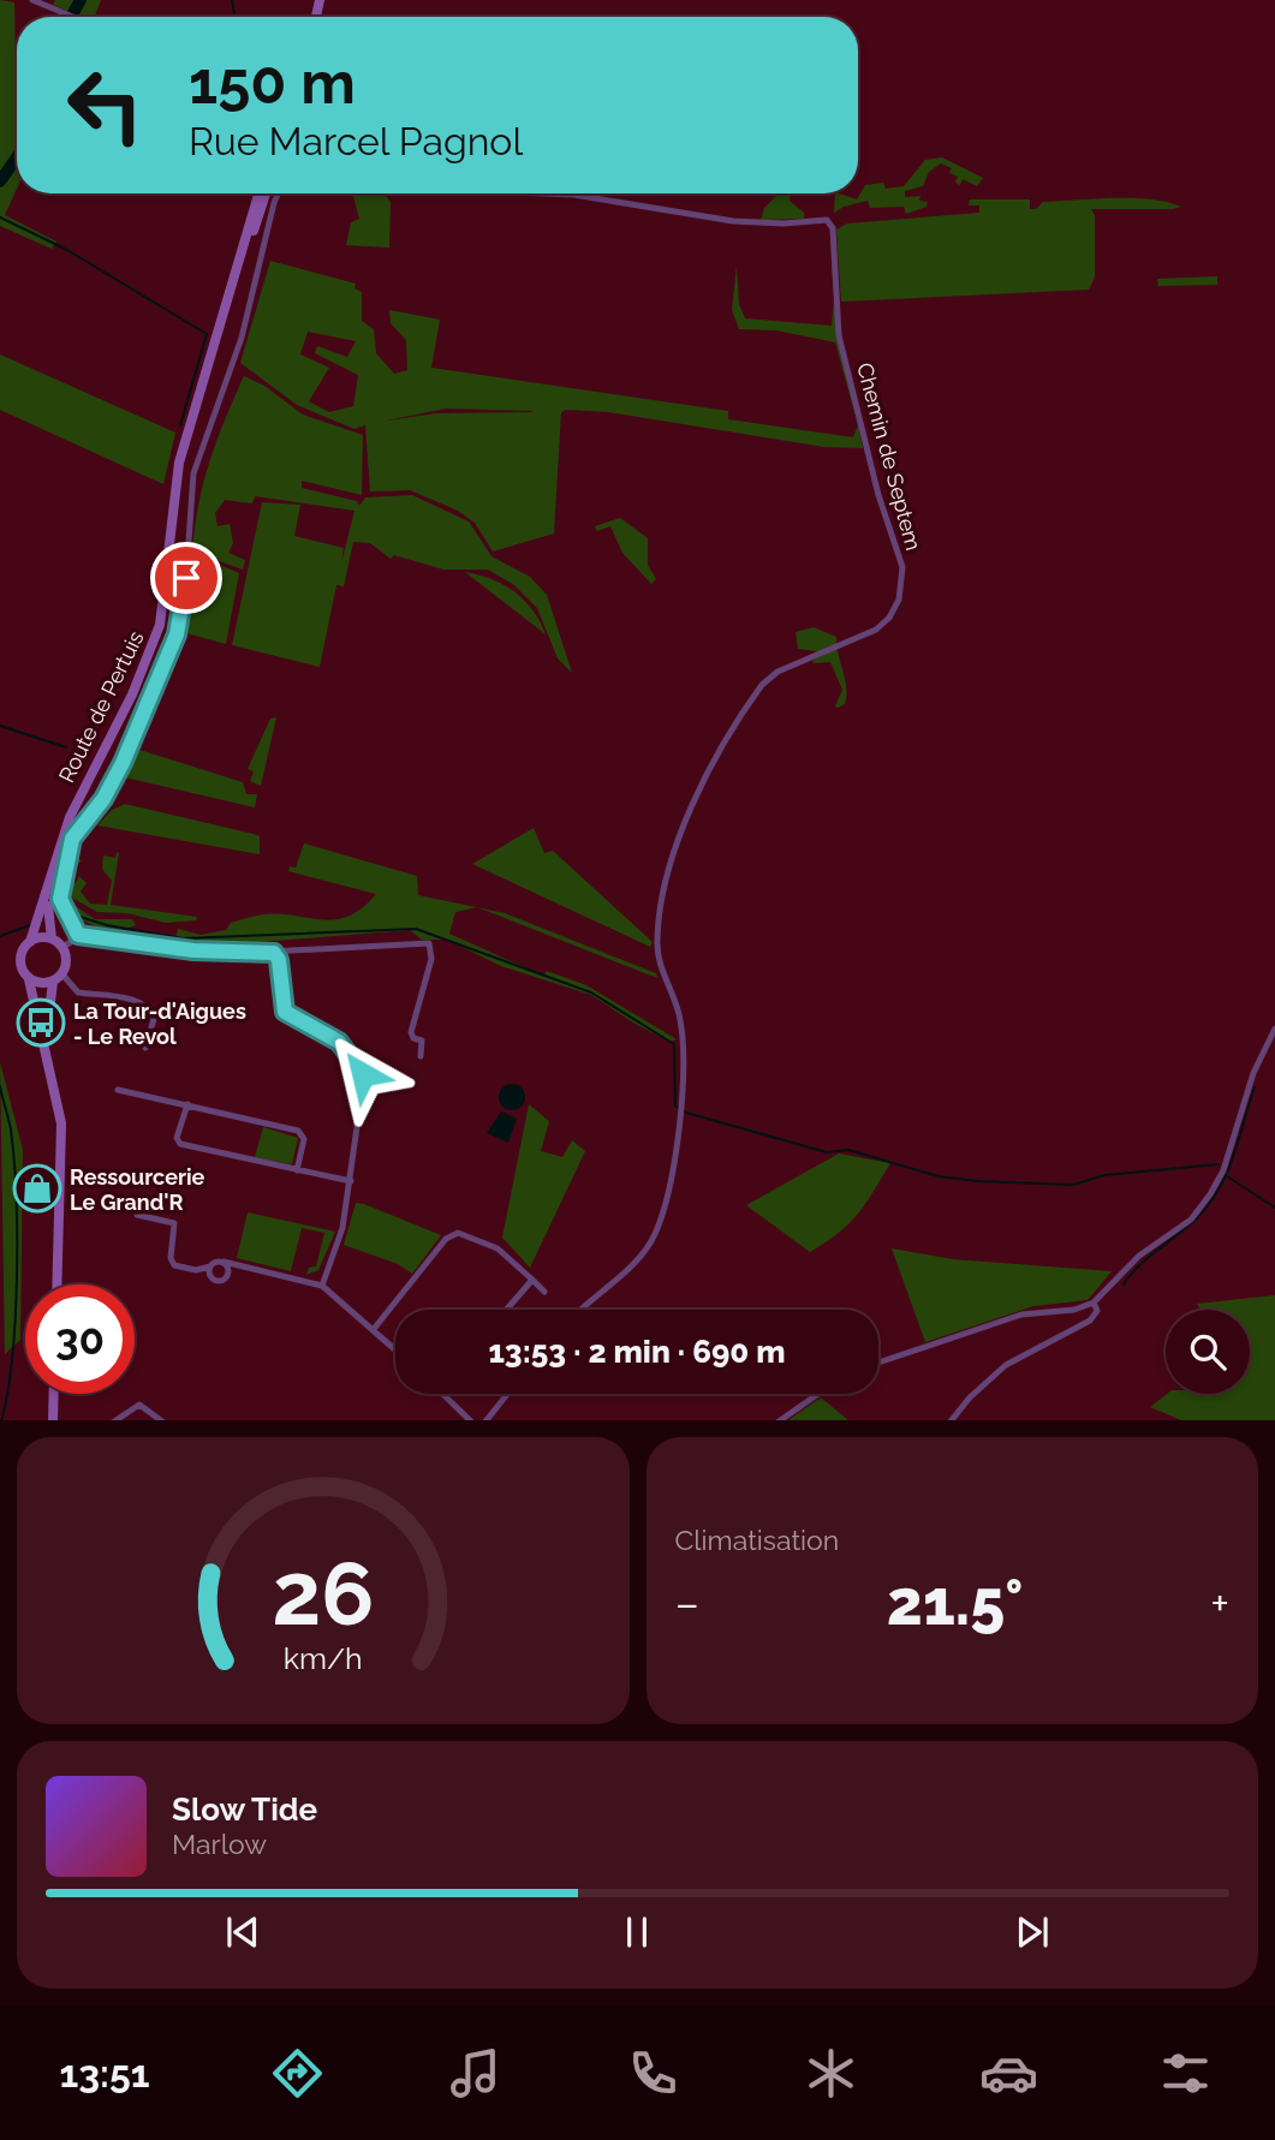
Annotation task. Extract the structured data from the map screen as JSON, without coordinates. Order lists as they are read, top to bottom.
{
  "streets": {
    "main road": ["Route de Pertuis"],
    "street": ["Chemin de Septem"]
  },
  "places": {
    "bus stop": ["La Tour-d'Aigues - Le Revol"],
    "shop": ["Ressourcerie Le Grand'R"]
  },
  "page": {
    "turn": ["150 m", "Rue Marcel Pagnol"],
    "limit": "30",
    "trip": "13:53 · 2 min · 690 m",
    "tile": "Climatisation",
    "heat": ["−", "21.5°", "+"],
    "song": ["Slow Tide", "Marlow"],
    "tabs": "13:51",
    "gauge": ["26", "km/h"]
  }
}
